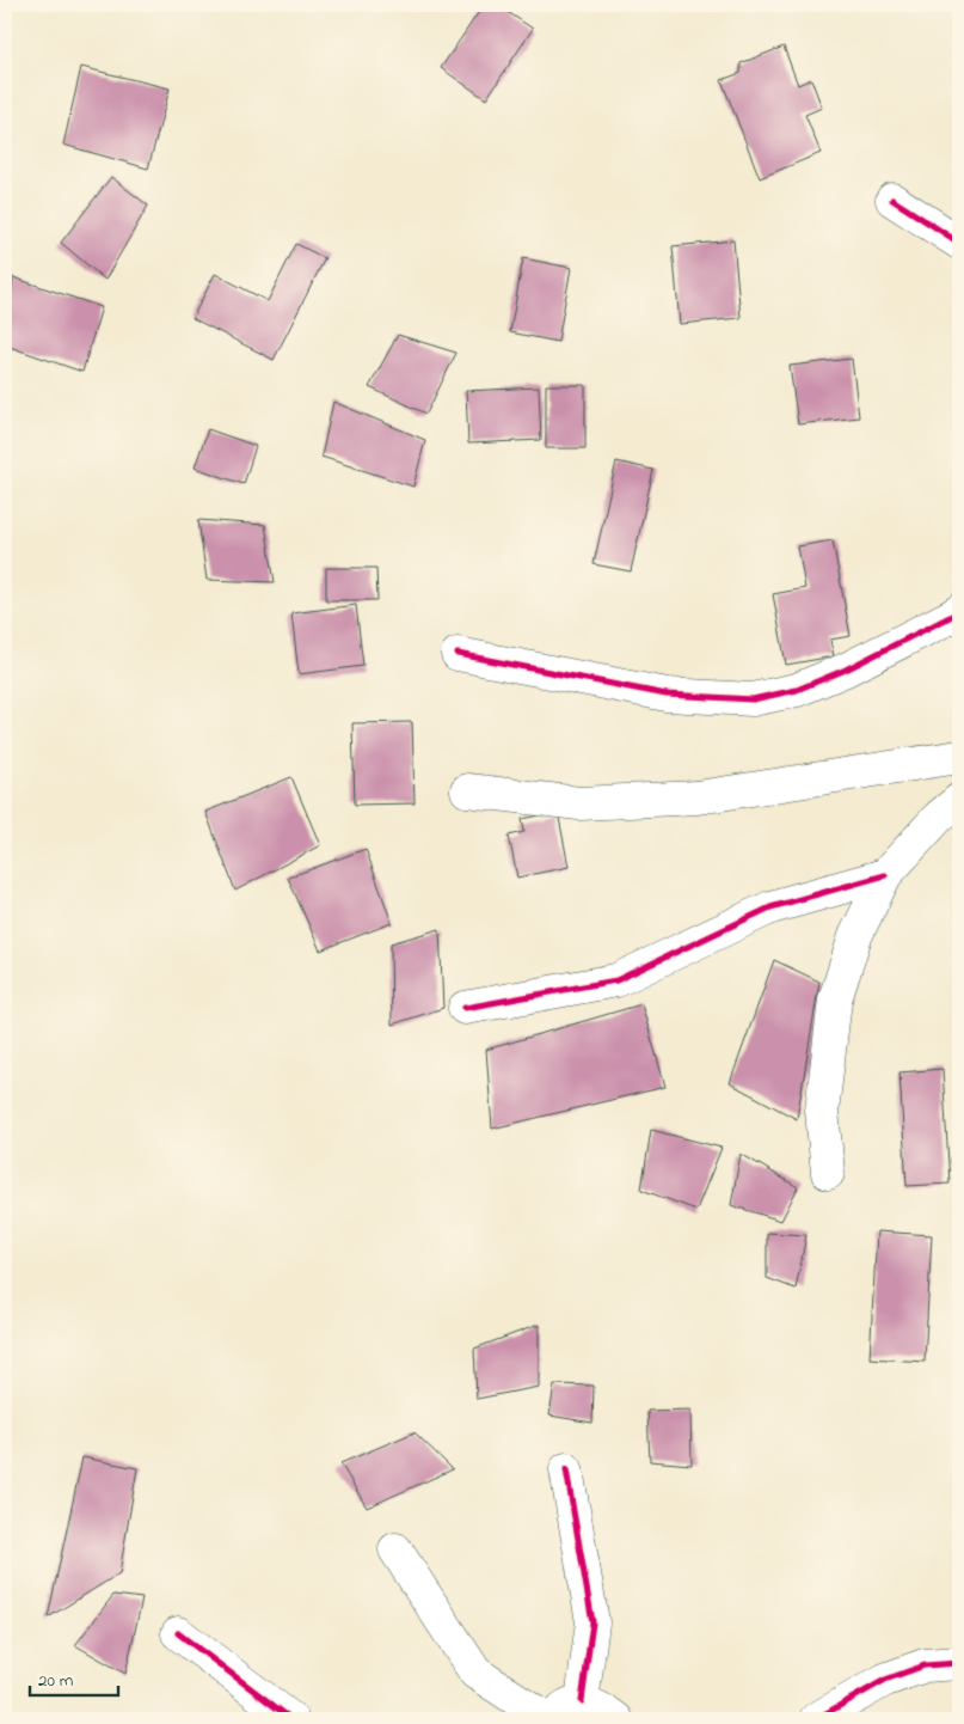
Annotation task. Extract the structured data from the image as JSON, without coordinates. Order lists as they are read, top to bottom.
{
  "scale_bar": "20 m"
}
